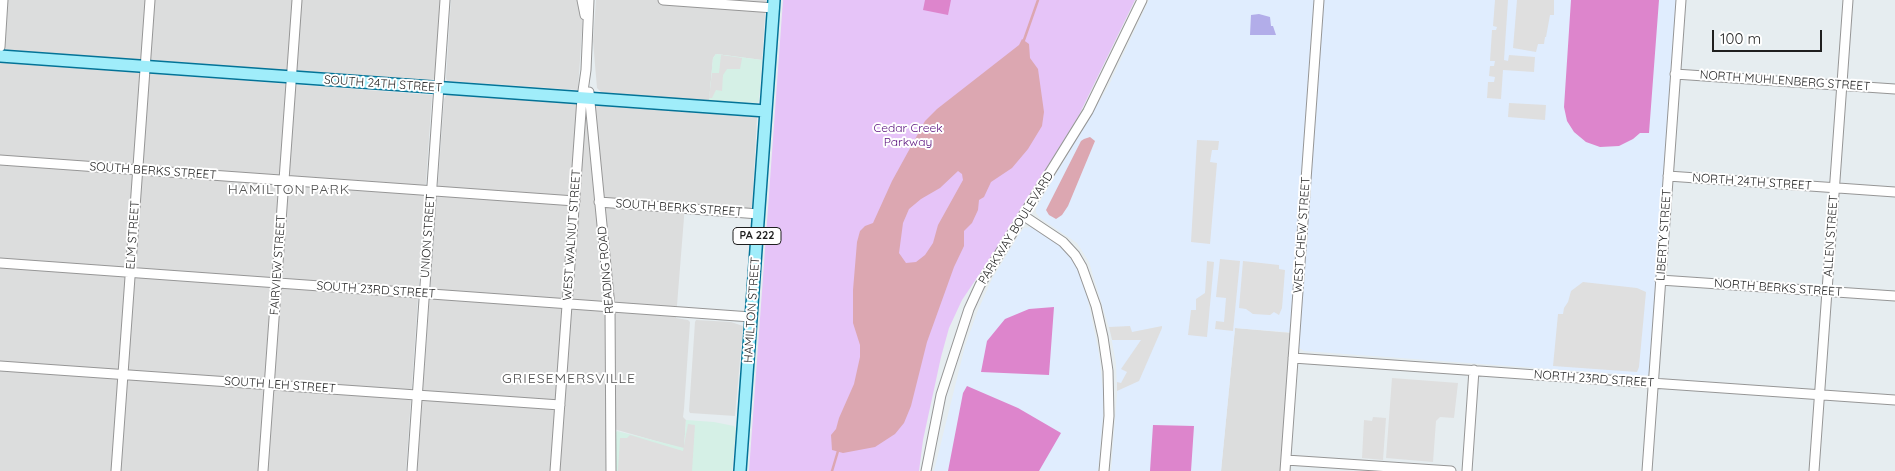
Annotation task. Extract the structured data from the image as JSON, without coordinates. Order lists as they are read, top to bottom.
{
  "streets": {
    "main road": ["SOUTH 24TH STREET", "PA 222", "HAMILTON STREET"],
    "street": [
      "NORTH MUHLENBERG STREET",
      "SOUTH BERKS STREET",
      "NORTH 24TH STREET",
      "PARKWAY BOULEVARD",
      "ELM STREET",
      "WEST WALNUT STREET",
      "WEST CHEW STREET",
      "LIBERTY STREET",
      "UNION STREET",
      "ALLEN STREET",
      "FAIRVIEW STREET",
      "READING ROAD",
      "NORTH BERKS STREET",
      "SOUTH 23RD STREET",
      "NORTH 23RD STREET",
      "SOUTH LEH STREET"
    ]
  },
  "crossings": [
    ["NORTH MUHLENBERG STREET", "LIBERTY STREET"],
    ["NORTH MUHLENBERG STREET", "ALLEN STREET"],
    ["SOUTH 24TH STREET", "ELM STREET"],
    ["SOUTH 24TH STREET", "WEST WALNUT STREET"],
    ["SOUTH 24TH STREET", "UNION STREET"],
    ["SOUTH 24TH STREET", "FAIRVIEW STREET"],
    ["SOUTH 24TH STREET", "READING ROAD"],
    ["SOUTH 24TH STREET", "HAMILTON STREET"],
    ["SOUTH BERKS STREET", "ELM STREET"],
    ["SOUTH BERKS STREET", "WEST WALNUT STREET"],
    ["SOUTH BERKS STREET", "UNION STREET"],
    ["SOUTH BERKS STREET", "FAIRVIEW STREET"],
    ["SOUTH BERKS STREET", "READING ROAD"],
    ["SOUTH BERKS STREET", "HAMILTON STREET"],
    ["NORTH 24TH STREET", "LIBERTY STREET"],
    ["NORTH 24TH STREET", "ALLEN STREET"],
    ["ELM STREET", "SOUTH 23RD STREET"],
    ["ELM STREET", "SOUTH LEH STREET"],
    ["WEST WALNUT STREET", "READING ROAD"],
    ["WEST WALNUT STREET", "SOUTH 23RD STREET"],
    ["WEST WALNUT STREET", "SOUTH LEH STREET"],
    ["WEST CHEW STREET", "NORTH 23RD STREET"],
    ["LIBERTY STREET", "NORTH BERKS STREET"],
    ["LIBERTY STREET", "NORTH 23RD STREET"],
    ["UNION STREET", "SOUTH 23RD STREET"],
    ["UNION STREET", "SOUTH LEH STREET"],
    ["ALLEN STREET", "NORTH BERKS STREET"],
    ["ALLEN STREET", "NORTH 23RD STREET"],
    ["FAIRVIEW STREET", "SOUTH 23RD STREET"],
    ["FAIRVIEW STREET", "SOUTH LEH STREET"],
    ["READING ROAD", "SOUTH 23RD STREET"],
    ["SOUTH 23RD STREET", "HAMILTON STREET"]
  ],
  "districts": ["HAMILTON PARK", "GRIESEMERSVILLE"],
  "parks": ["Cedar Creek Parkway"],
  "scale_bar": "100 m"
}
